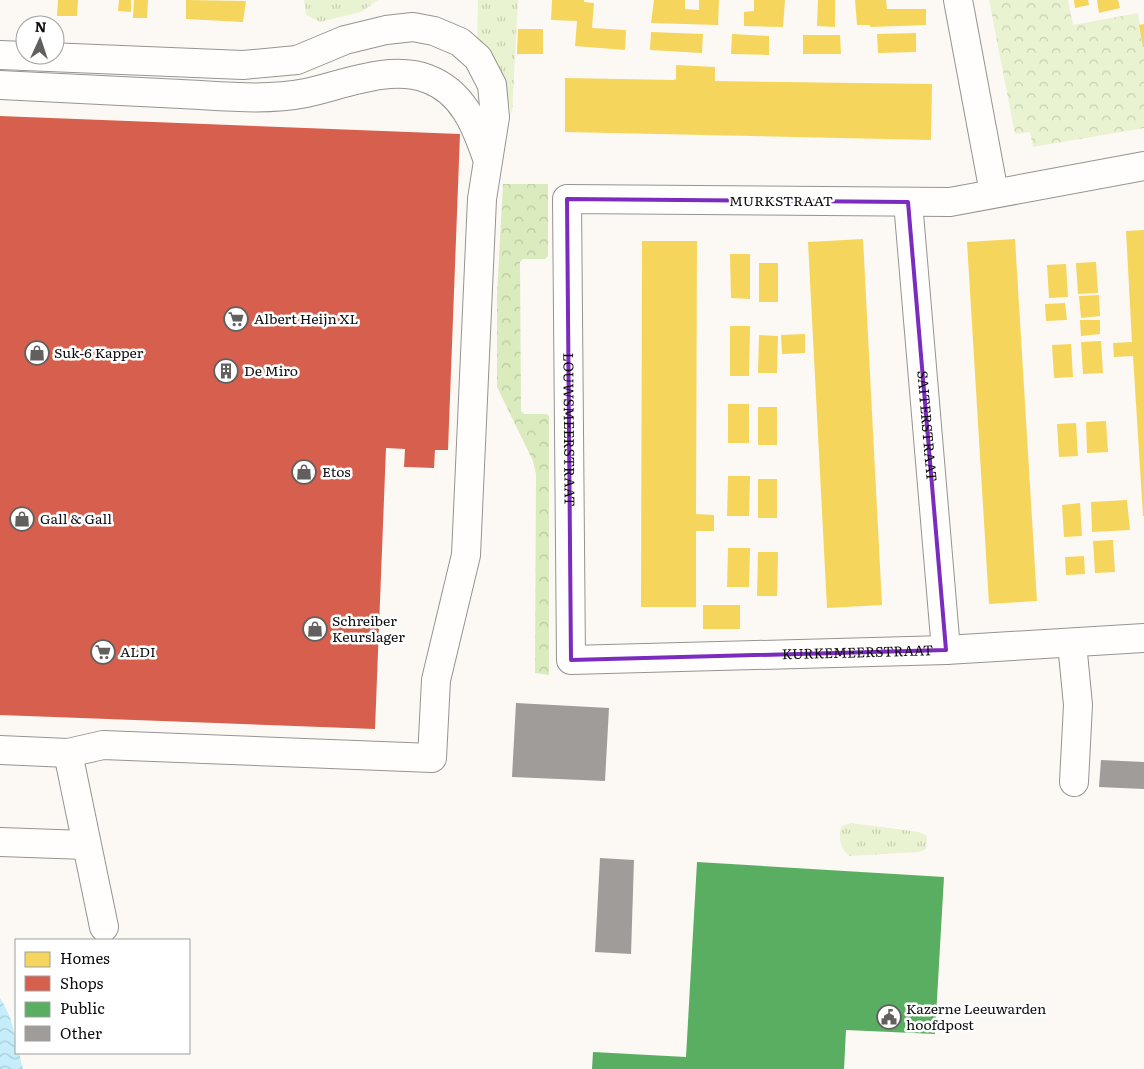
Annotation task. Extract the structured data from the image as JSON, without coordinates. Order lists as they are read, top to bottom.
{
  "streets": {
    "street": [
      "MURKSTRAAT",
      "SAITERSTRAAT",
      "LOUWSMEERSTRAAT",
      "KURKEMEERSTRAAT"
    ]
  },
  "crossings": [
    ["MURKSTRAAT", "SAITERSTRAAT"],
    ["MURKSTRAAT", "LOUWSMEERSTRAAT"],
    ["SAITERSTRAAT", "KURKEMEERSTRAAT"],
    ["LOUWSMEERSTRAAT", "KURKEMEERSTRAAT"]
  ],
  "places": {
    "supermarket": ["Albert Heijn XL", "ALDI"],
    "shop": [
      "Suk-6 Kapper",
      "Etos",
      "Gall & Gall",
      "Schreiber Keurslager"
    ],
    "building": ["De Miro"],
    "public building": ["Kazerne Leeuwarden hoofdpost"]
  },
  "legend": [
    "Homes",
    "Shops",
    "Public",
    "Other"
  ],
  "north": "top"
}
